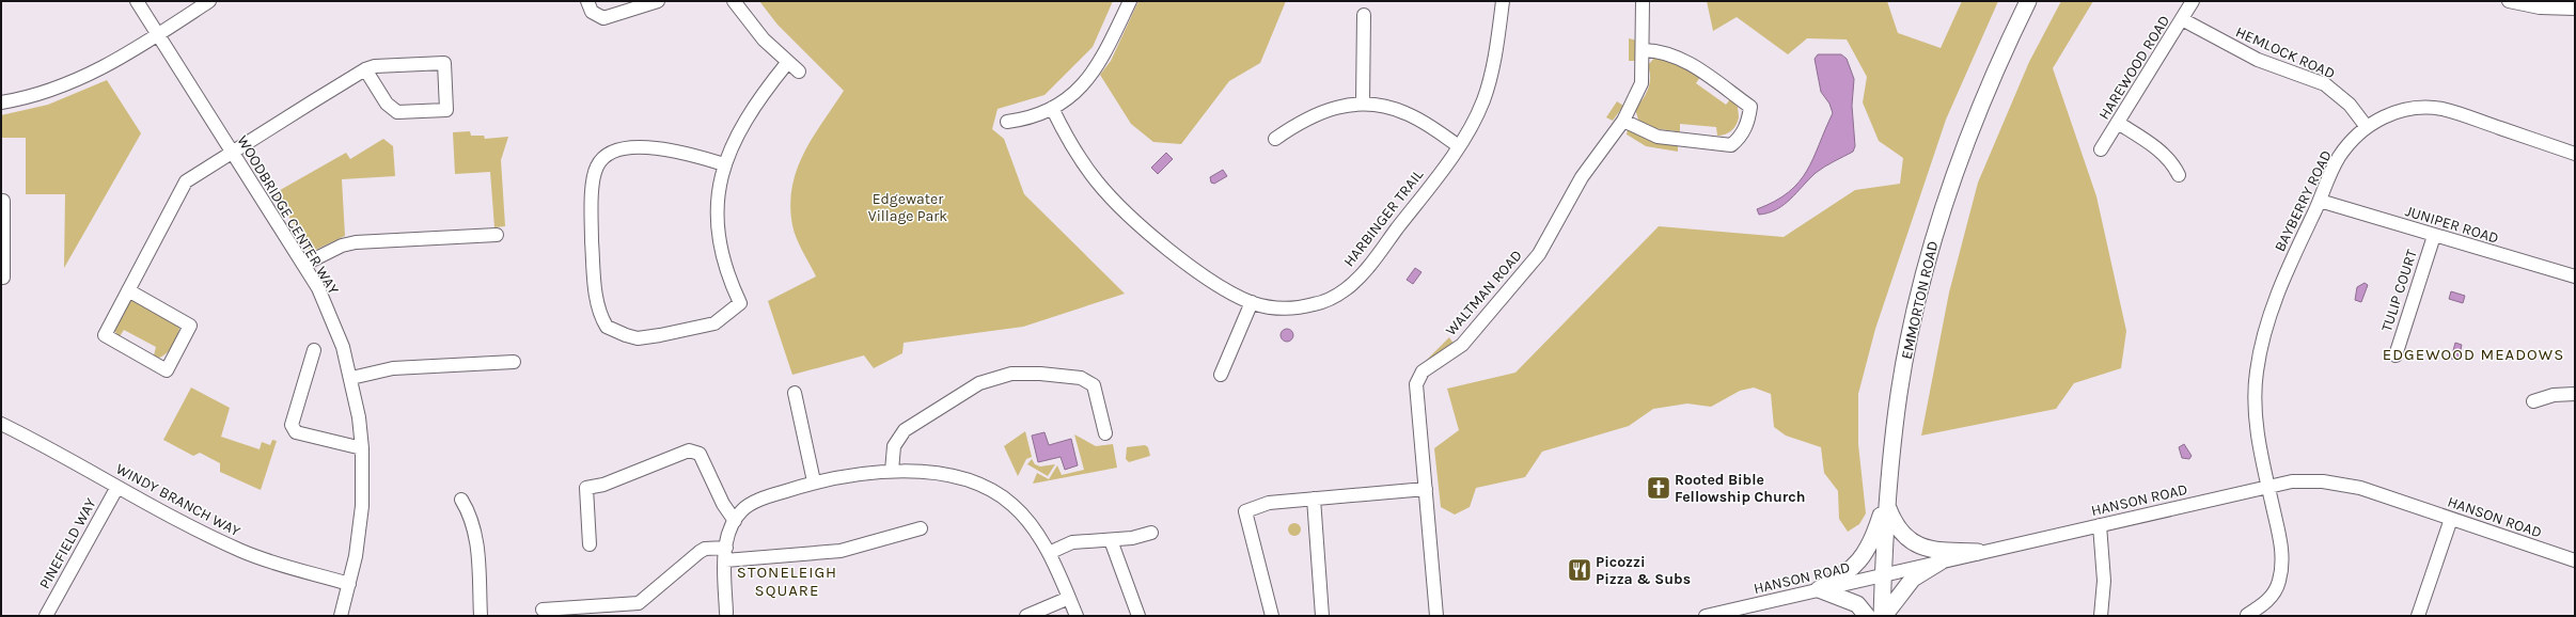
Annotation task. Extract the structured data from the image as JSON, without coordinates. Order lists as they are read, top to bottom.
{
  "streets": {
    "main road": ["EMMORTON ROAD"],
    "street": [
      "HEMLOCK ROAD",
      "HAREWOOD ROAD",
      "BAYBERRY ROAD",
      "WOODBRIDGE CENTER WAY",
      "HARBINGER TRAIL",
      "JUNIPER ROAD",
      "TULIP COURT",
      "WALTMAN ROAD",
      "WINDY BRANCH WAY",
      "HANSON ROAD",
      "PINEFIELD WAY"
    ]
  },
  "crossings": [
    ["HEMLOCK ROAD", "HAREWOOD ROAD"],
    ["HEMLOCK ROAD", "BAYBERRY ROAD"],
    ["BAYBERRY ROAD", "JUNIPER ROAD"],
    ["BAYBERRY ROAD", "HANSON ROAD"],
    ["WOODBRIDGE CENTER WAY", "WINDY BRANCH WAY"],
    ["JUNIPER ROAD", "TULIP COURT"],
    ["EMMORTON ROAD", "HANSON ROAD"],
    ["WINDY BRANCH WAY", "PINEFIELD WAY"]
  ],
  "districts": ["EDGEWOOD MEADOWS", "STONELEIGH SQUARE"],
  "parks": ["Edgewater Village Park"],
  "places": {
    "church": ["Rooted Bible Fellowship Church"],
    "restaurant": ["Picozzi Pizza & Subs"]
  }
}
